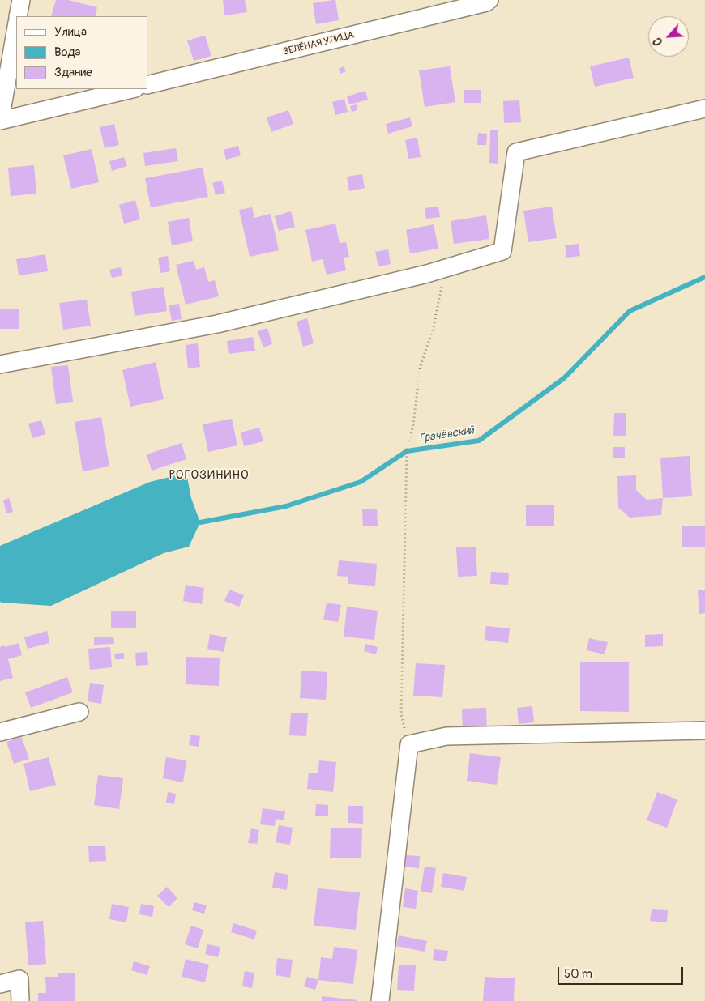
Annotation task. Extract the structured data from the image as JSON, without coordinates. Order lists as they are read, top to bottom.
{
  "streets": {
    "street": ["ЗЕЛЁНАЯ УЛИЦА"]
  },
  "districts": ["РОГОЗИНИНО"],
  "water": ["Грачёвский"],
  "legend": ["Улица", "Вода", "Здание"],
  "scale_bar": "50 m",
  "north": "bottom left"
}
